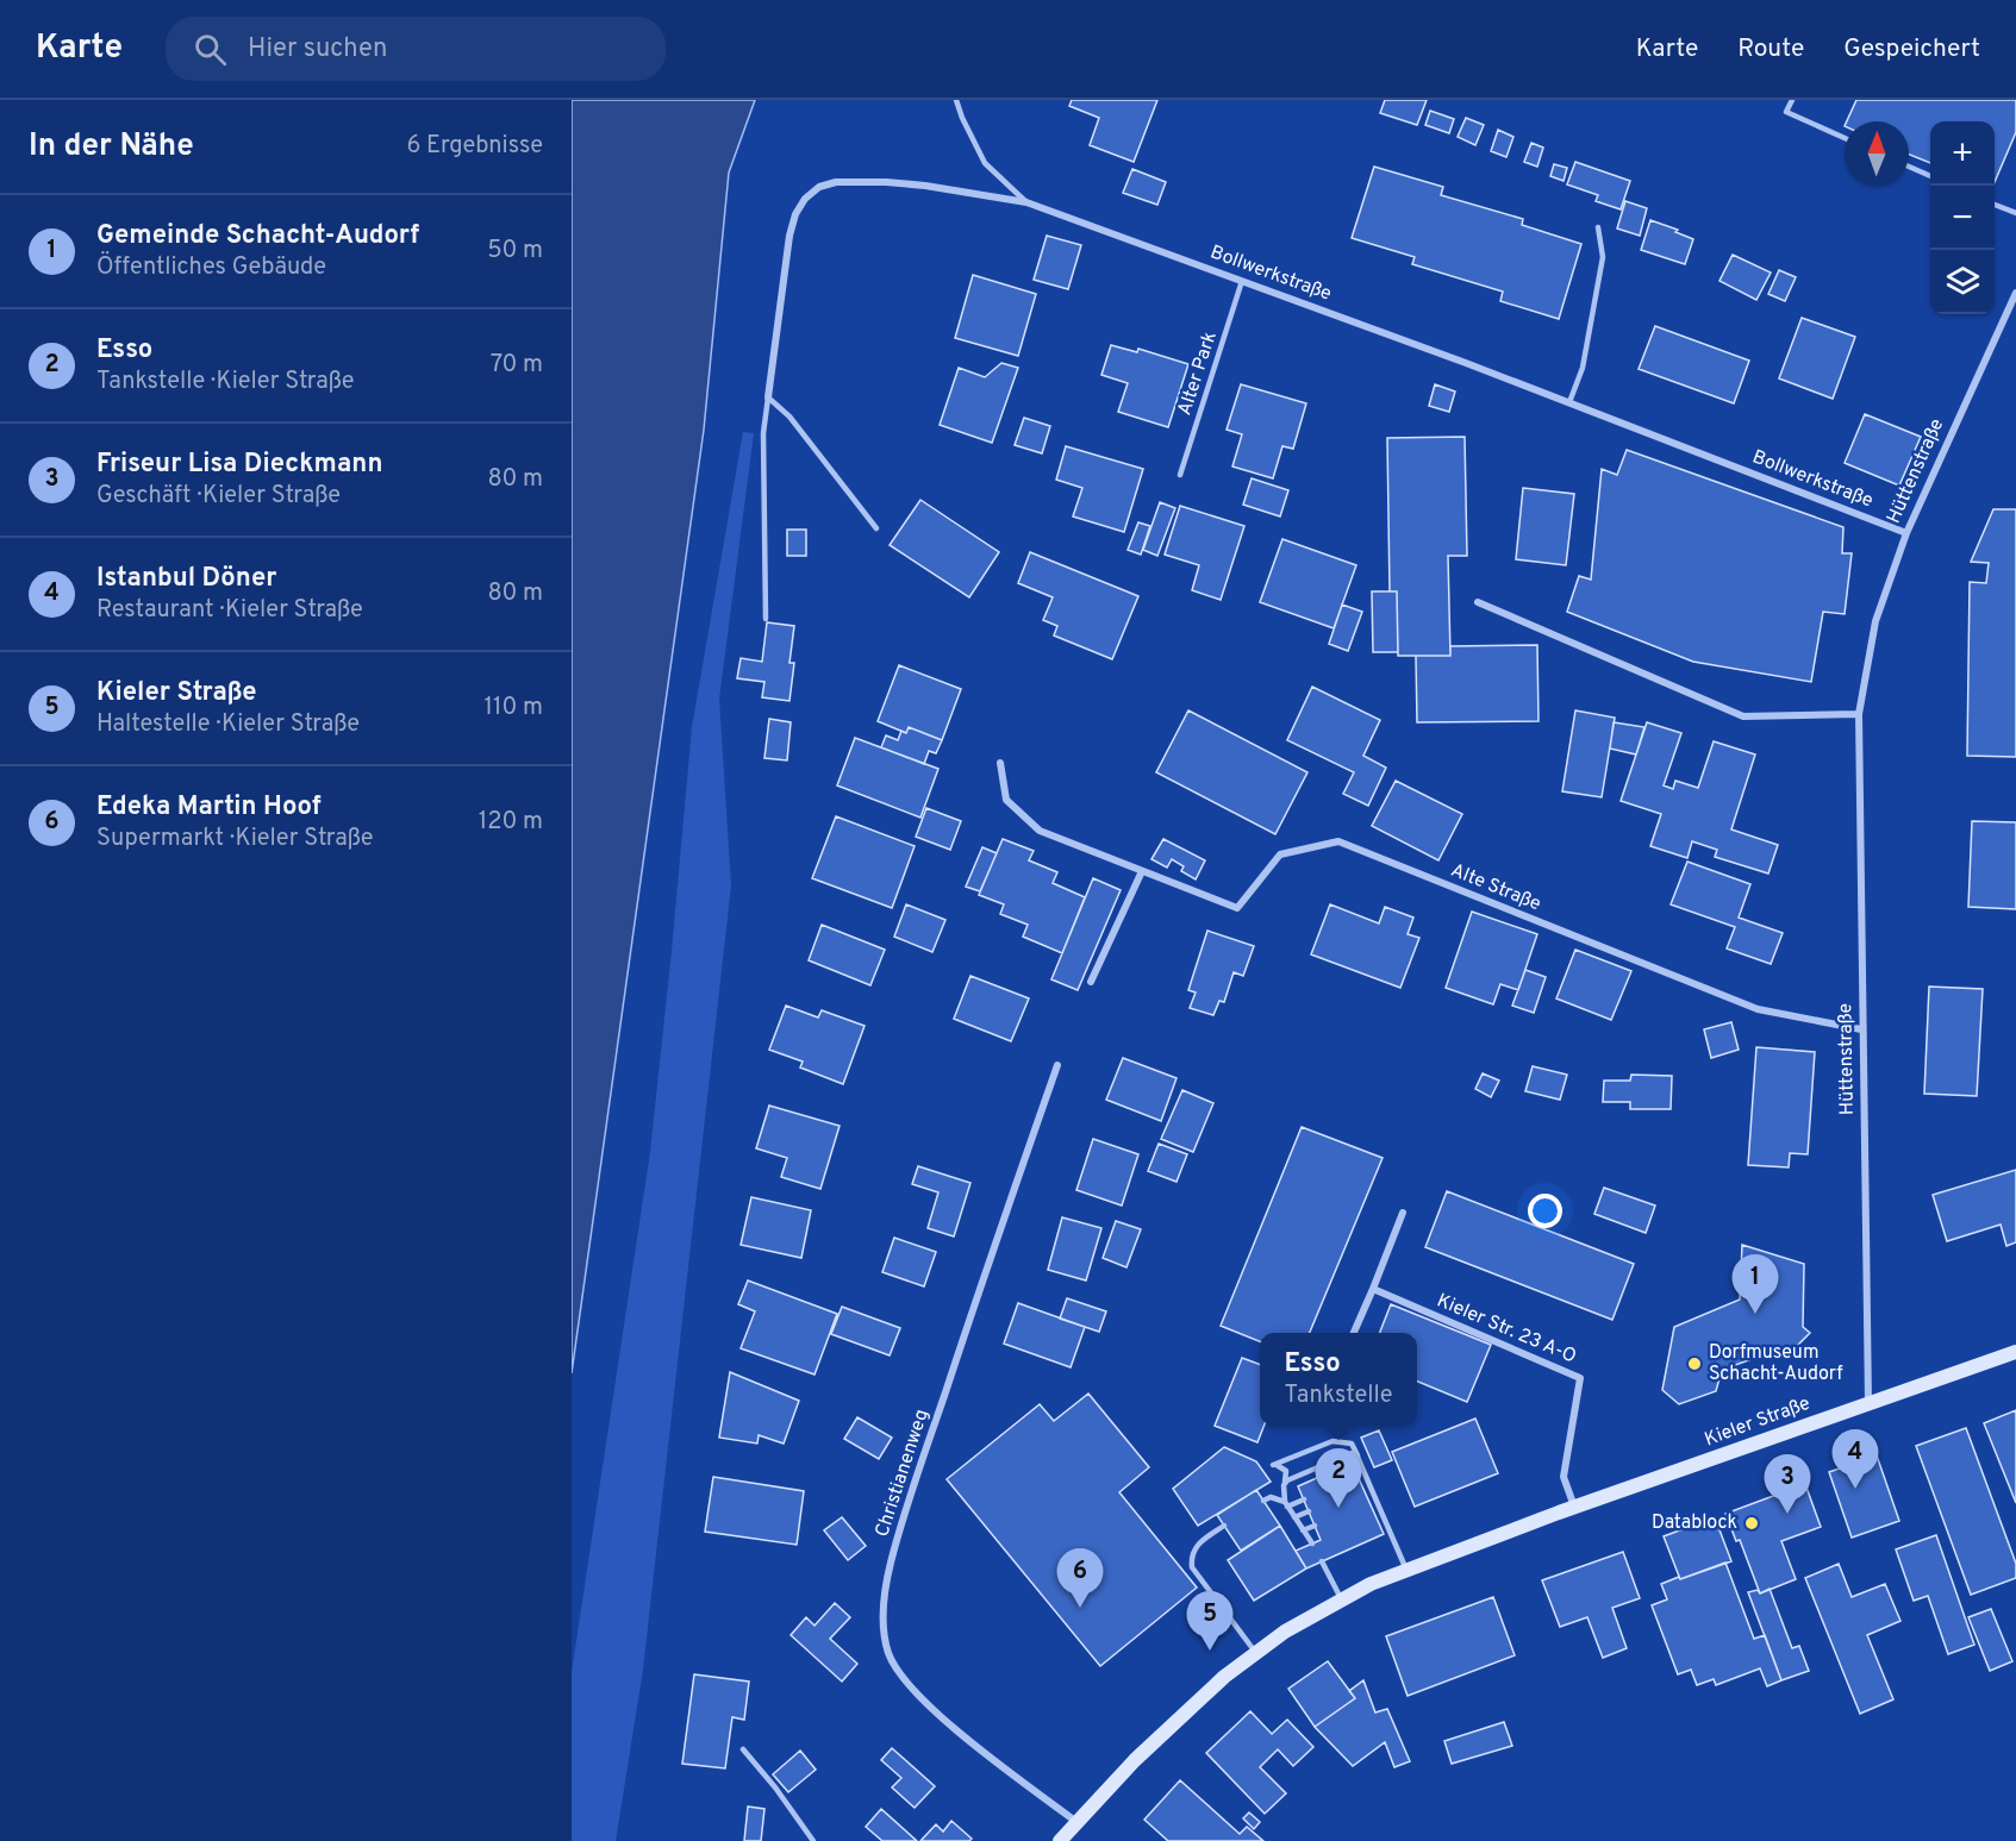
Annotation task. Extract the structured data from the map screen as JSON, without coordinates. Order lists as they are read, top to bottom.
{
  "streets": {
    "main road": ["Kieler Straße"],
    "street": [
      "Bollwerkstraße",
      "Hüttenstraße",
      "Alte Straße",
      "Kieler Str. 23 A-O",
      "Christianenweg"
    ],
    "lane": ["Alter Park"]
  },
  "crossings": [
    ["Bollwerkstraße", "Alter Park"],
    ["Bollwerkstraße", "Hüttenstraße"],
    ["Hüttenstraße", "Alte Straße"],
    ["Hüttenstraße", "Kieler Straße"],
    ["Kieler Str. 23 A-O", "Kieler Straße"],
    ["Kieler Straße", "Christianenweg"]
  ],
  "places": ["Dorfmuseum Schacht-Audorf", "Datablock"],
  "north": "top",
  "page": {
    "header": "Karte",
    "search": "Hier suchen",
    "nav": ["Karte", "Route", "Gespeichert"],
    "heading": ["In der Nähe", "6 Ergebnisse"],
    "map_buttons": ["+", "−"],
    "list": [
      {
        "mark": "1",
        "name": "Gemeinde Schacht-Audorf",
        "note": "Öffentliches Gebäude",
        "value": "50 m"
      },
      {
        "mark": "2",
        "name": "Esso",
        "note": "Tankstelle · Kieler Straße",
        "value": "70 m"
      },
      {
        "mark": "3",
        "name": "Friseur Lisa Dieckmann",
        "note": "Geschäft · Kieler Straße",
        "value": "80 m"
      },
      {
        "mark": "4",
        "name": "Istanbul Döner",
        "note": "Restaurant · Kieler Straße",
        "value": "80 m"
      },
      {
        "mark": "5",
        "name": "Kieler Straße",
        "note": "Haltestelle · Kieler Straße",
        "value": "110 m"
      },
      {
        "mark": "6",
        "name": "Edeka Martin Hoof",
        "note": "Supermarkt · Kieler Straße",
        "value": "120 m"
      }
    ],
    "pins": [
      "1",
      "4",
      "2",
      "3",
      "6",
      "5"
    ],
    "popup": ["Esso", "Tankstelle"]
  }
}
